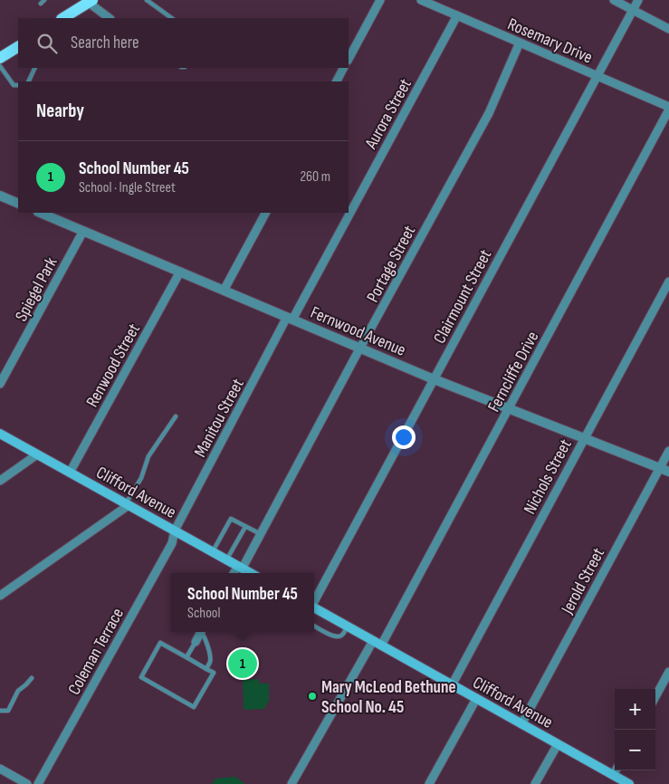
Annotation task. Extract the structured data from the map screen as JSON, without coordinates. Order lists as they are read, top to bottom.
{
  "streets": {
    "main road": ["Clifford Avenue"],
    "street": [
      "Rosemary Drive",
      "Aurora Street",
      "Portage Street",
      "Spiegel Park",
      "Clairmount Street",
      "Fernwood Avenue",
      "Renwood Street",
      "Ferncliffe Drive",
      "Manitou Street",
      "Nichols Street",
      "Jerold Street",
      "Coleman Terrace"
    ]
  },
  "crossings": [
    ["Rosemary Drive", "Aurora Street"],
    ["Rosemary Drive", "Portage Street"],
    ["Rosemary Drive", "Clairmount Street"],
    ["Rosemary Drive", "Ferncliffe Drive"],
    ["Aurora Street", "Fernwood Avenue"],
    ["Aurora Street", "Manitou Street"],
    ["Portage Street", "Fernwood Avenue"],
    ["Portage Street", "Clifford Avenue"],
    ["Spiegel Park", "Fernwood Avenue"],
    ["Clairmount Street", "Fernwood Avenue"],
    ["Fernwood Avenue", "Renwood Street"],
    ["Fernwood Avenue", "Ferncliffe Drive"],
    ["Fernwood Avenue", "Manitou Street"],
    ["Fernwood Avenue", "Nichols Street"],
    ["Fernwood Avenue", "Jerold Street"],
    ["Renwood Street", "Clifford Avenue"],
    ["Ferncliffe Drive", "Clifford Avenue"],
    ["Manitou Street", "Clifford Avenue"],
    ["Manitou Street", "Coleman Terrace"],
    ["Nichols Street", "Clifford Avenue"],
    ["Clifford Avenue", "Jerold Street"],
    ["Clifford Avenue", "Coleman Terrace"]
  ],
  "places": ["Mary McLeod Bethune School No. 45"],
  "page": {
    "search": "Search here",
    "heading": "Nearby",
    "list": [
      {
        "mark": "1",
        "name": "School Number 45",
        "note": "School · Ingle Street",
        "value": "260 m"
      }
    ],
    "popup": ["School Number 45", "School"],
    "pins": "1",
    "map_buttons": ["+", "−"]
  }
}
